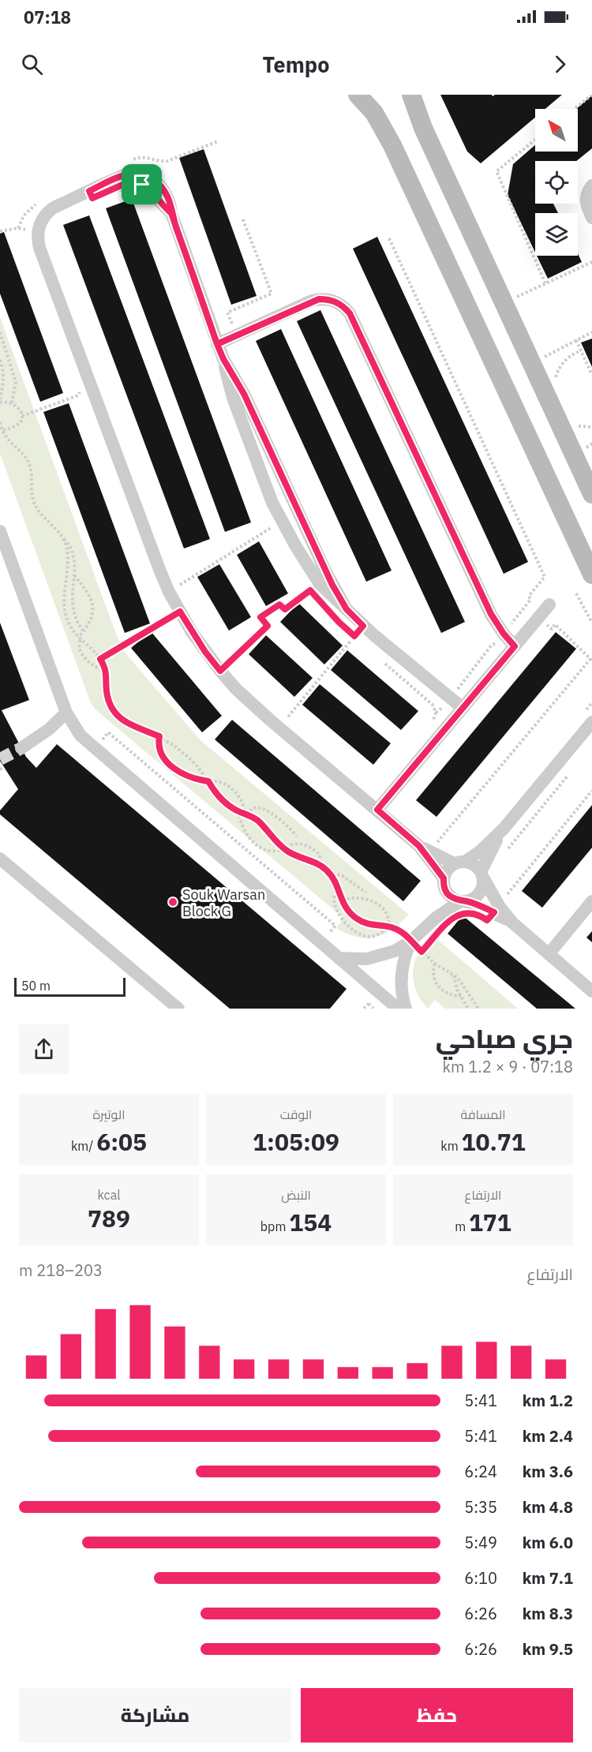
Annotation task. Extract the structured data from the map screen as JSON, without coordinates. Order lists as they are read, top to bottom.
{
  "places": ["Souk Warsan Block G"],
  "scale_bar": "50 m",
  "north": "top left",
  "page": {
    "status": "07:18",
    "header": "Tempo",
    "scale": "50 m",
    "heading": ["جري صباحي", "07:18 · 9 × 1.2 km"],
    "stats": [
      ["المسافة", "10.71 km"],
      ["الوقت", "1:05:09"],
      ["الوتيرة", "6:05 /km"],
      ["الارتفاع", "171 m"],
      ["النبض", "154 bpm"],
      ["kcal", "789"]
    ],
    "chart": ["الارتفاع", "203–218 m"],
    "list": [
      {
        "name": "1.2 km",
        "note": "5:41"
      },
      {
        "name": "2.4 km",
        "note": "5:41"
      },
      {
        "name": "3.6 km",
        "note": "6:24"
      },
      {
        "name": "4.8 km",
        "note": "5:35"
      },
      {
        "name": "6.0 km",
        "note": "5:49"
      },
      {
        "name": "7.1 km",
        "note": "6:10"
      },
      {
        "name": "8.3 km",
        "note": "6:26"
      },
      {
        "name": "9.5 km",
        "note": "6:26"
      }
    ],
    "buttons": ["حفظ", "مشاركة"]
  }
}
